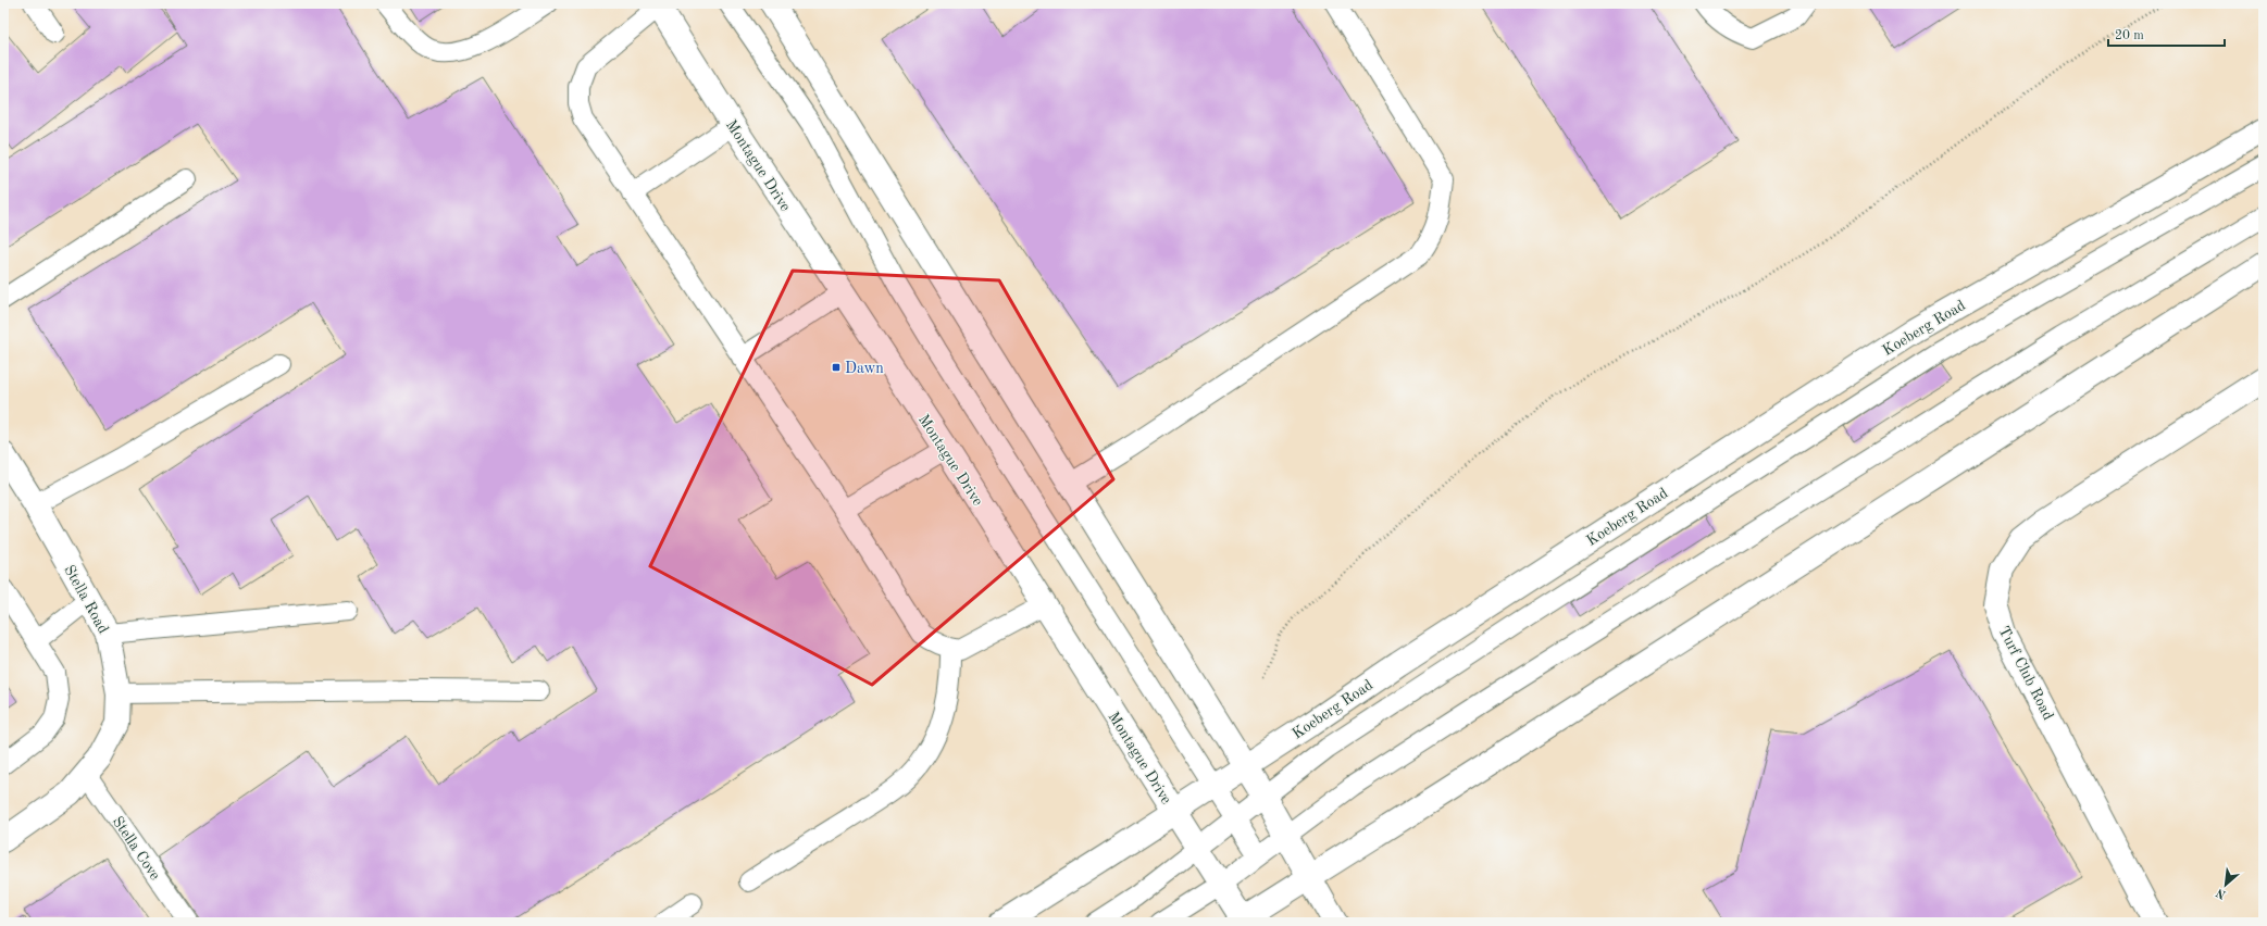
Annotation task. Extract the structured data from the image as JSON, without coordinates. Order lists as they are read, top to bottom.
{
  "streets": {
    "main road": [
      "Montague Drive",
      "Koeberg Road",
      "Stella Road",
      "Turf Club Road"
    ],
    "lane": ["Stella Cove"]
  },
  "crossings": [
    ["Montague Drive", "Koeberg Road"],
    ["Stella Road", "Stella Cove"]
  ],
  "places": {
    "transit": ["Dawn"]
  },
  "scale_bar": "20 m",
  "north": "bottom left"
}
